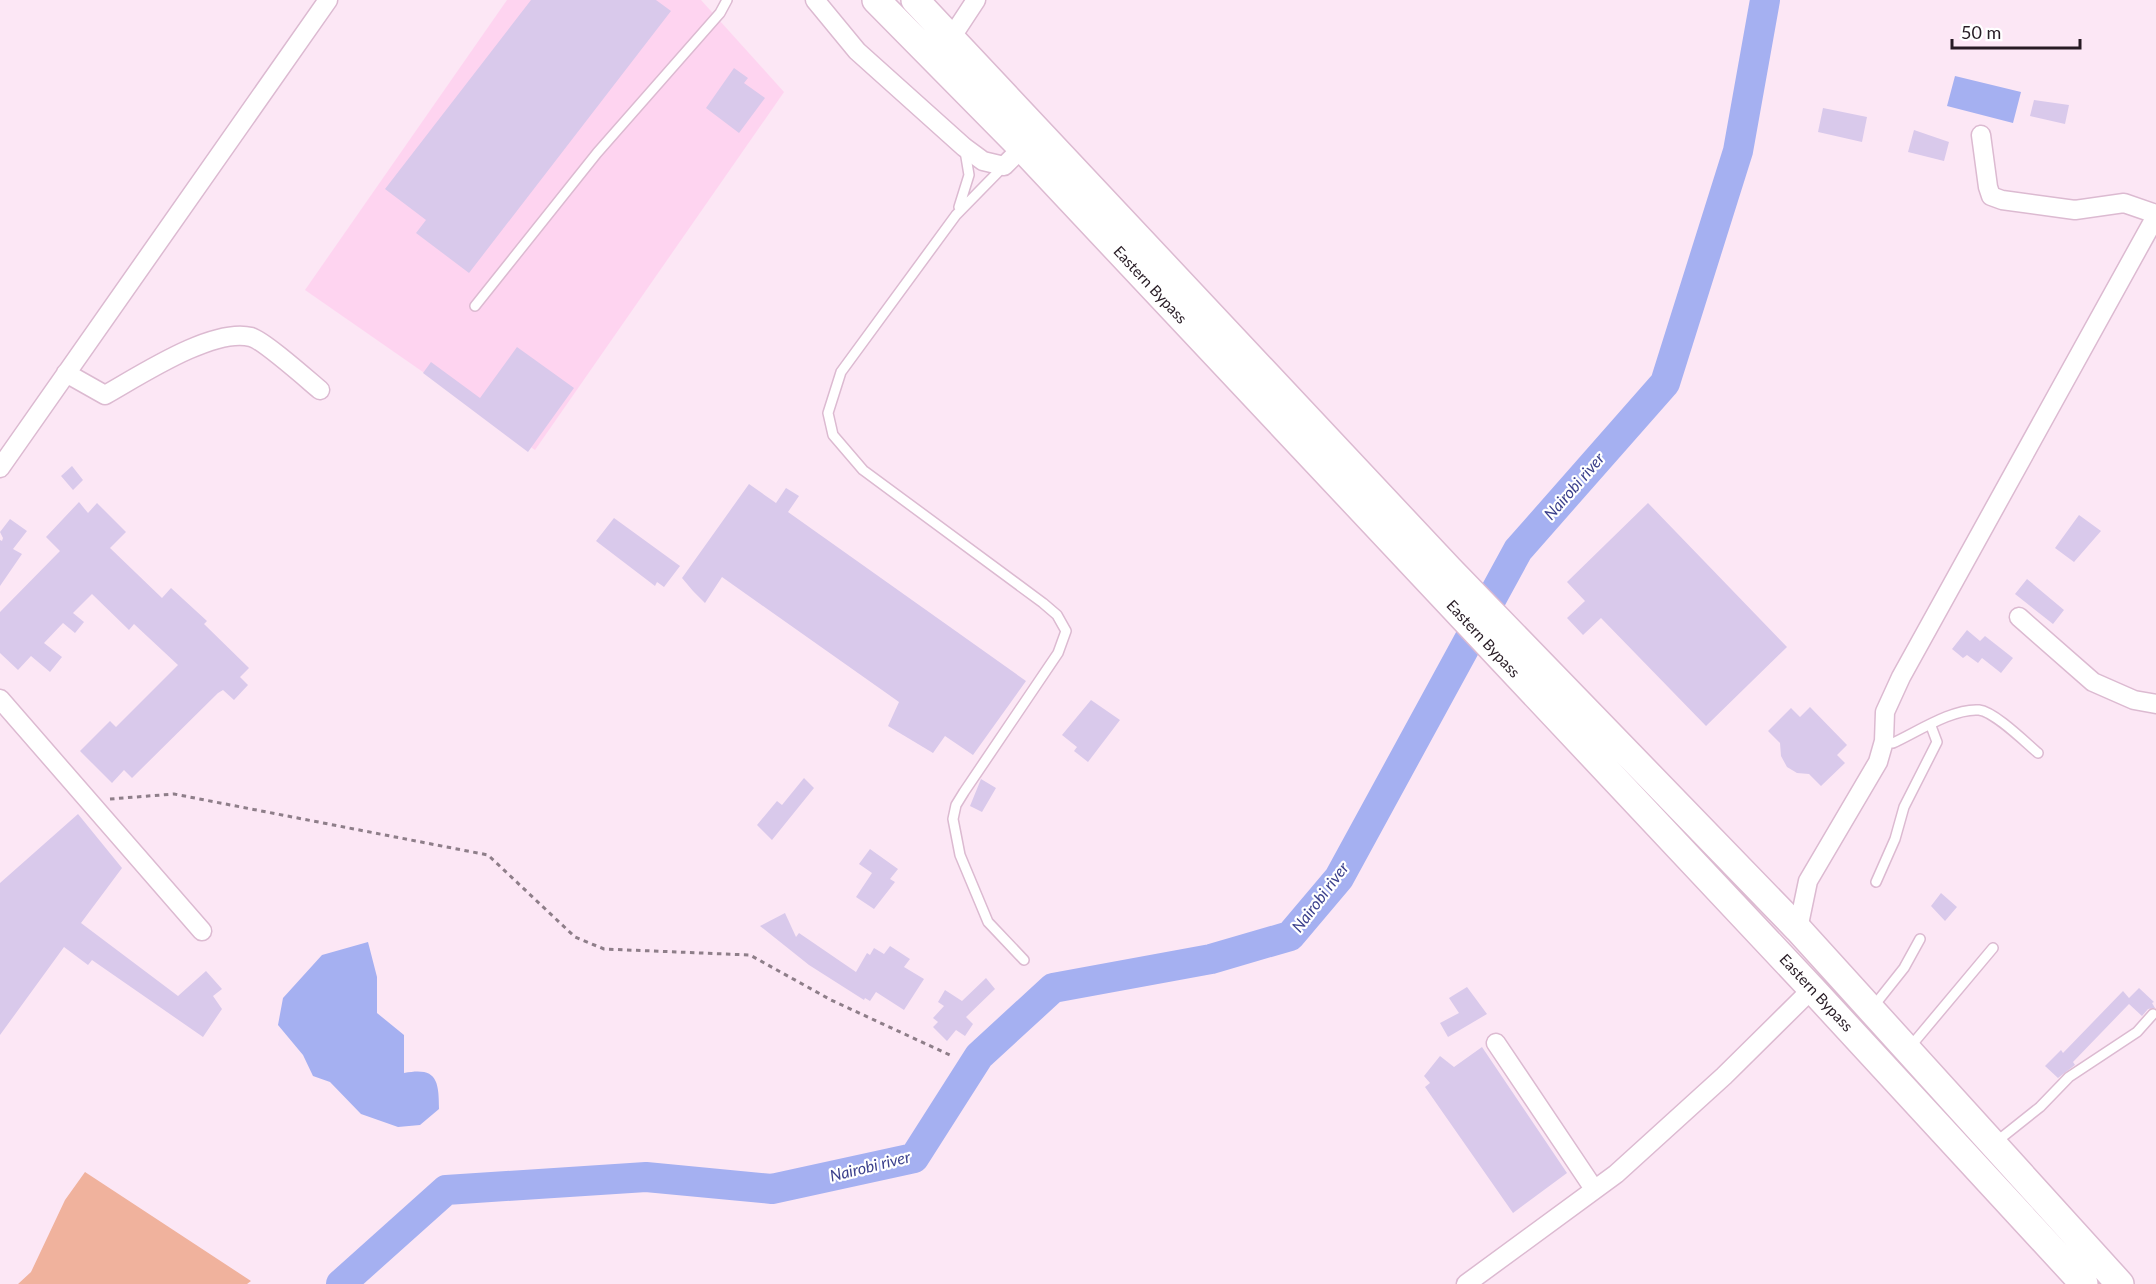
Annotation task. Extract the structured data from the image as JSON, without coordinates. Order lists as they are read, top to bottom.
{
  "streets": {
    "main road": ["Eastern Bypass"]
  },
  "water": ["Nairobi river"],
  "scale_bar": "50 m"
}
